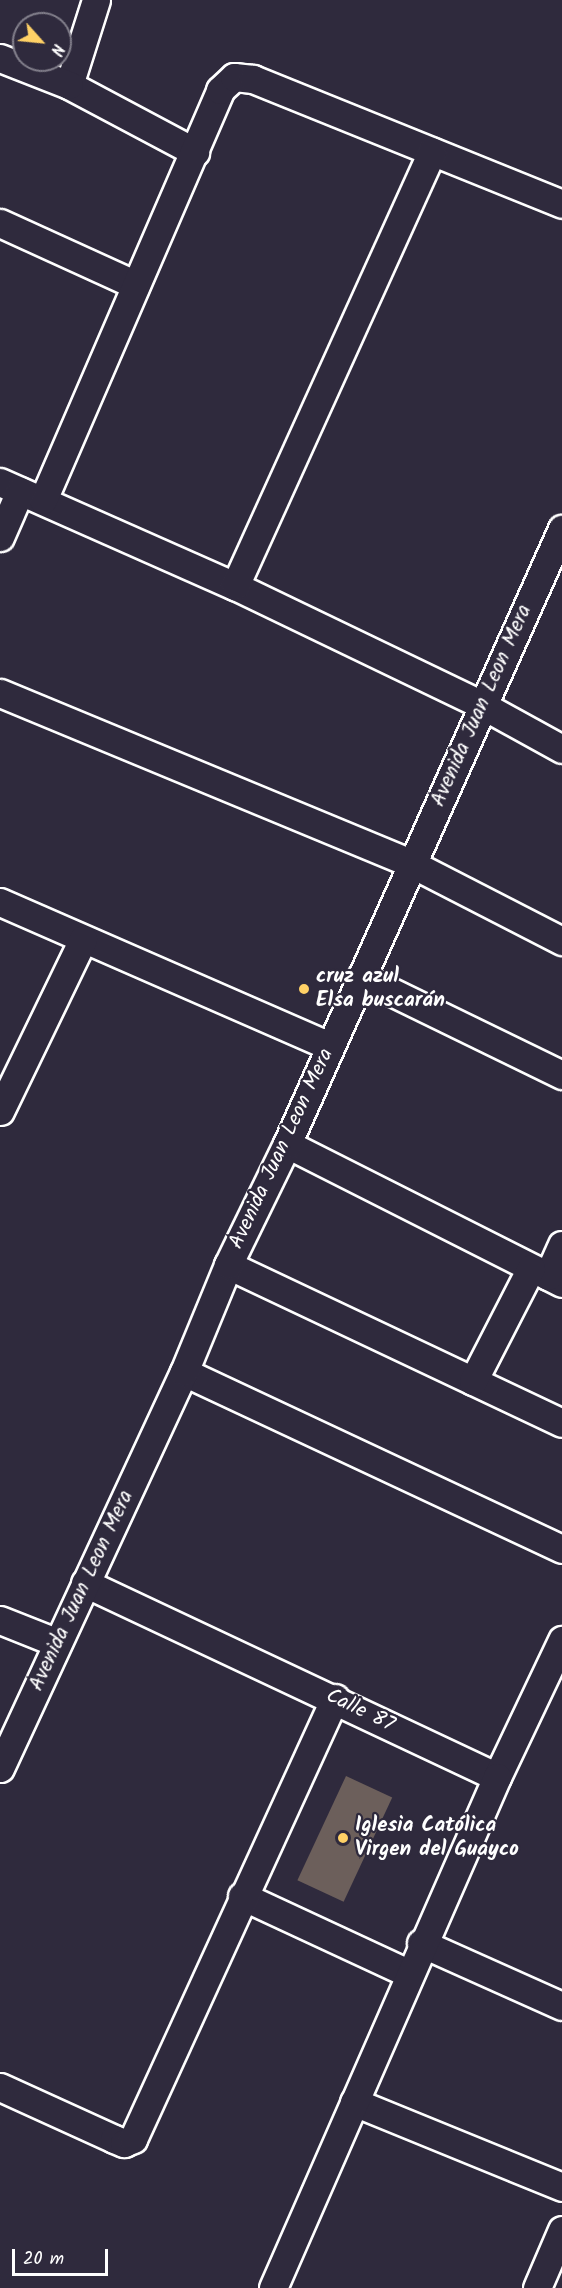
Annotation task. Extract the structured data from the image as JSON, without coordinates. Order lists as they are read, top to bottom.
{
  "streets": {
    "street": ["Avenida Juan Leon Mera", "Calle 87"]
  },
  "crossings": [
    ["Avenida Juan Leon Mera", "Calle 87"]
  ],
  "places": ["cruz azul Elsa buscarán", "Iglesia Católica Virgen del Guayco"],
  "scale_bar": "20 m",
  "north": "bottom right"
}
